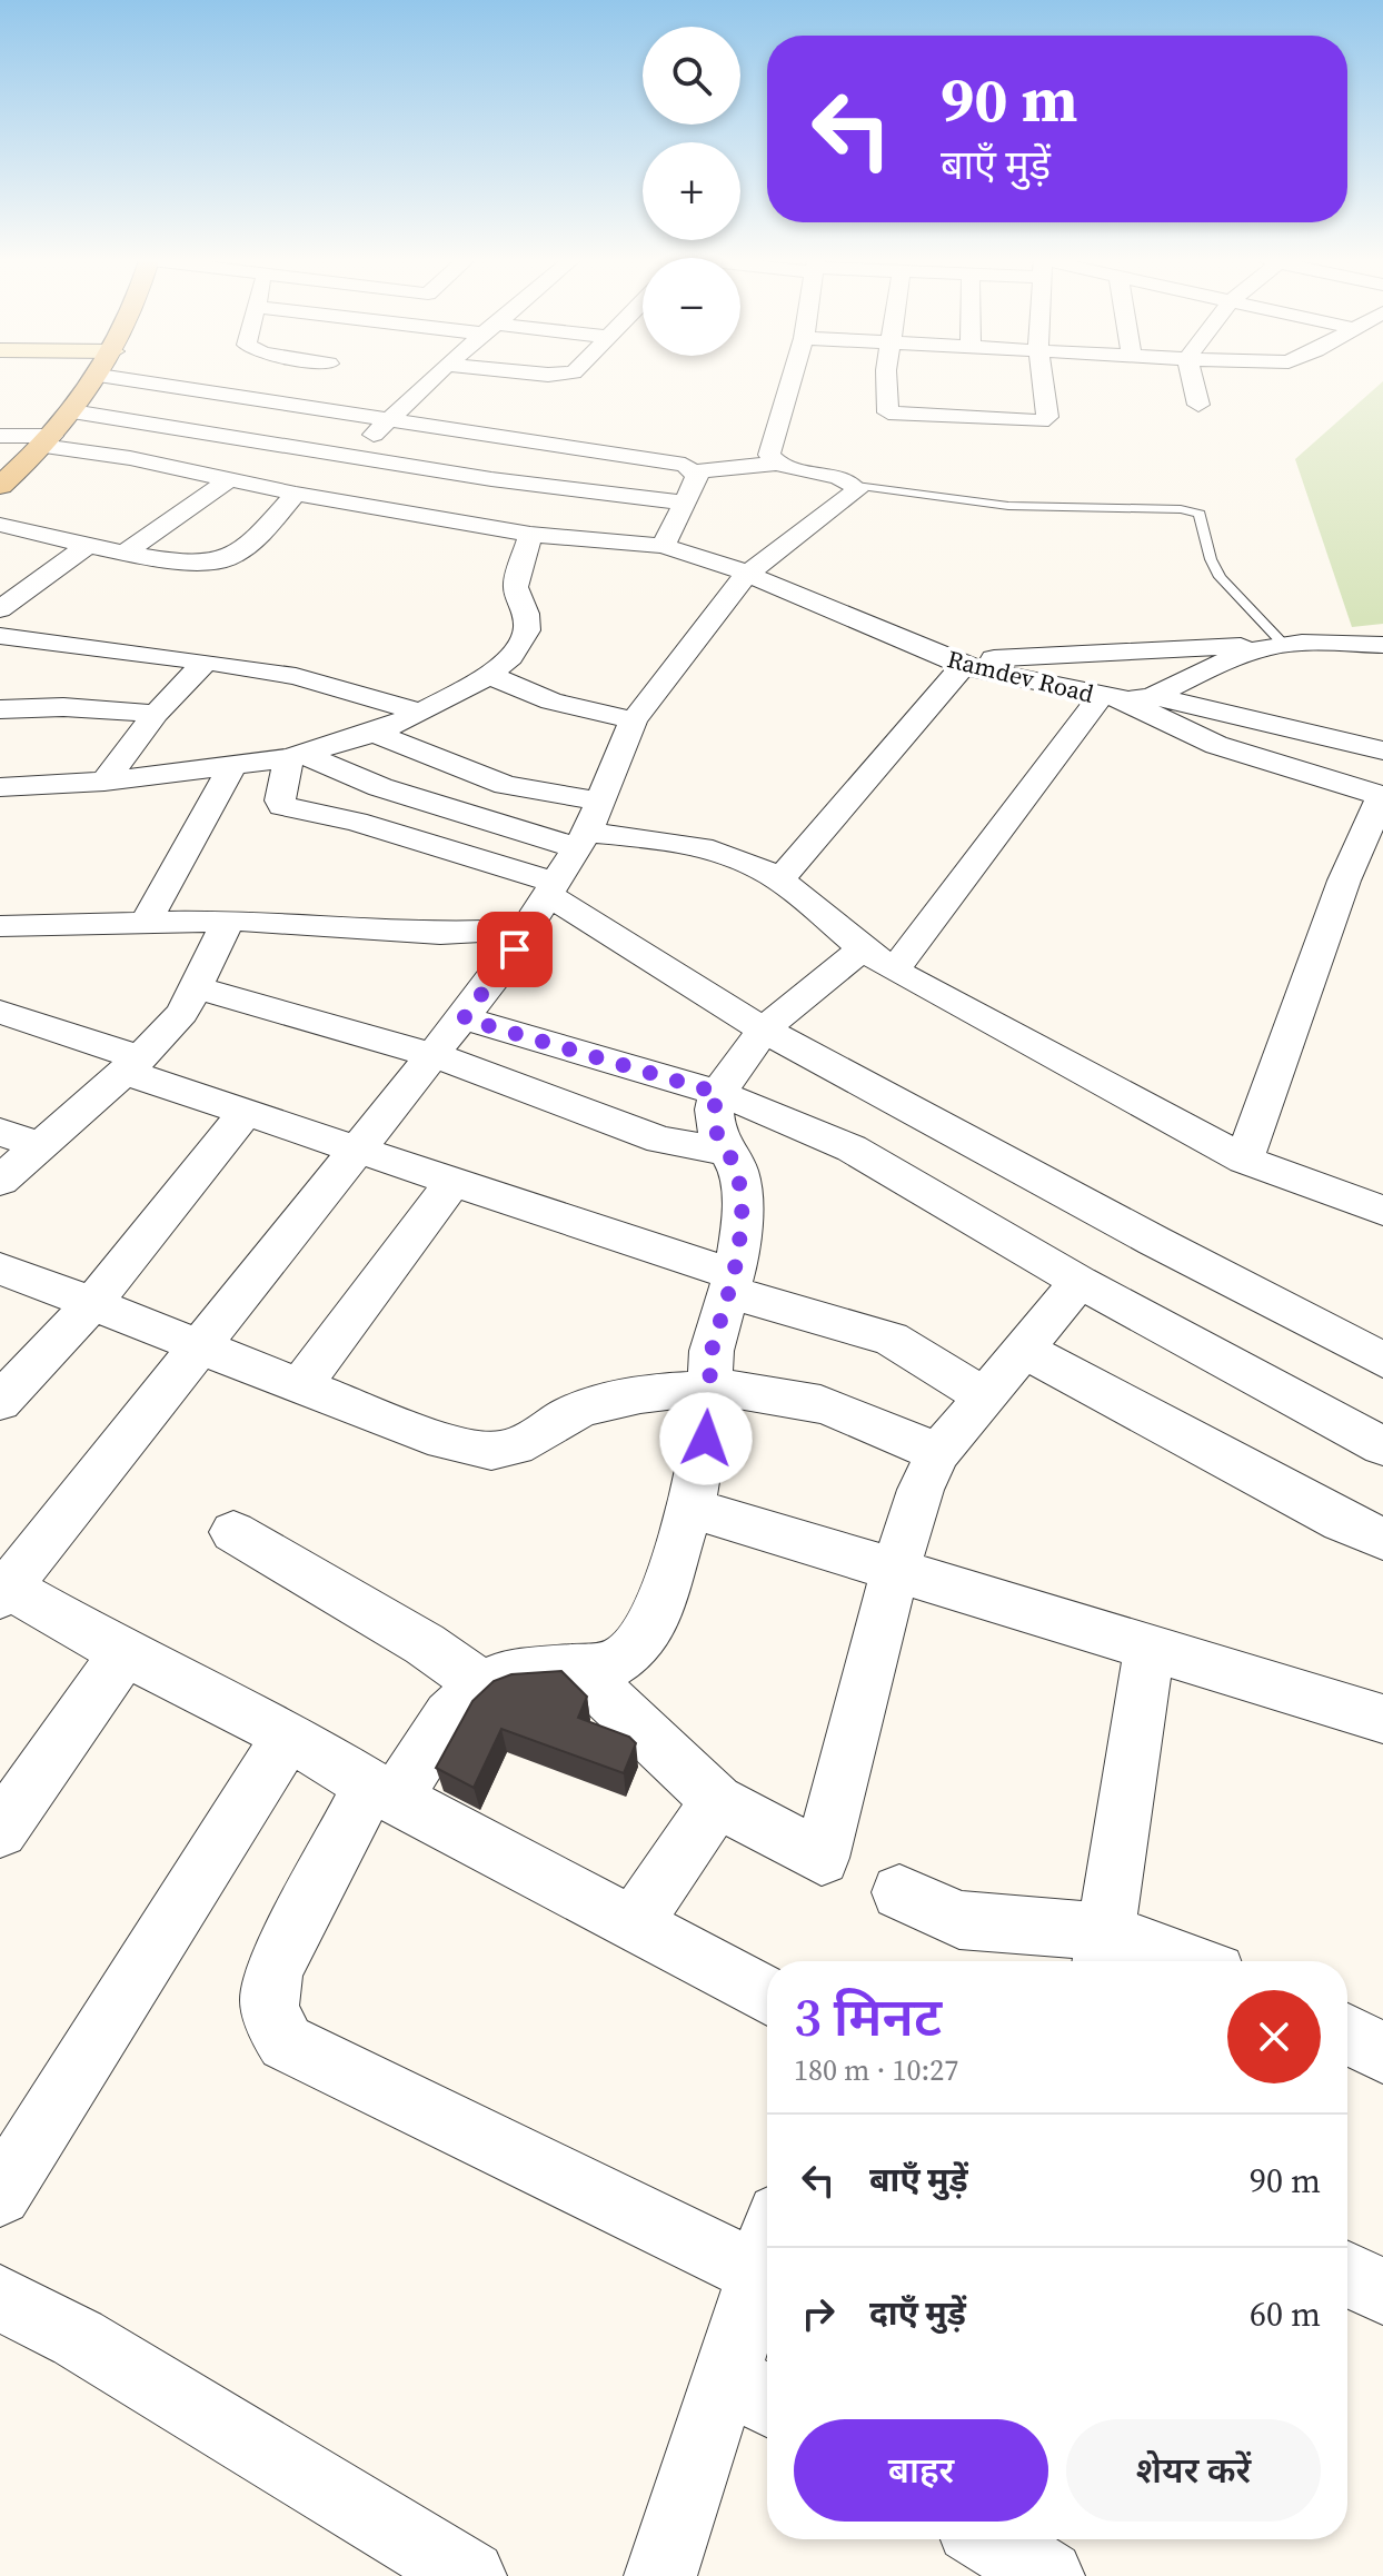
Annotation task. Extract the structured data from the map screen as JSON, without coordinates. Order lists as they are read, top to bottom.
{
  "streets": {
    "street": ["Ramdev Road"]
  },
  "page": {
    "map_buttons": ["+", "−"],
    "turn": ["90 m", "बाएँ मुड़ें"],
    "heading": ["3 मिनट", "180 m · 10:27"],
    "list": [
      {
        "name": "बाएँ मुड़ें",
        "value": "90 m"
      },
      {
        "name": "दाएँ मुड़ें",
        "value": "60 m"
      }
    ],
    "buttons": ["बाहर", "शेयर करें"]
  }
}
